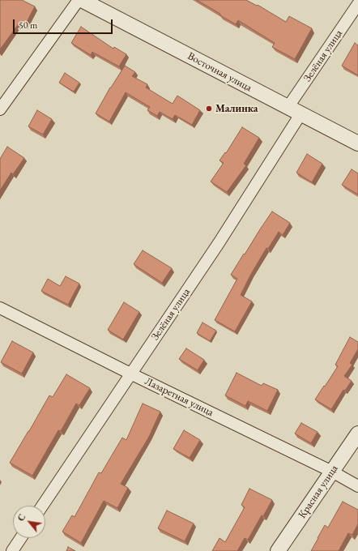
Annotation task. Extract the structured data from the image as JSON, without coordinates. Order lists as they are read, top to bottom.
{
  "streets": {
    "street": [
      "Зелёная улица",
      "Восточная улица",
      "Лазаретная улица",
      "Красная улица"
    ]
  },
  "crossings": [
    ["Зелёная улица", "Восточная улица"],
    ["Зелёная улица", "Лазаретная улица"],
    ["Лазаретная улица", "Красная улица"]
  ],
  "places": ["Малинка"],
  "scale_bar": "50 m",
  "north": "top left"
}
